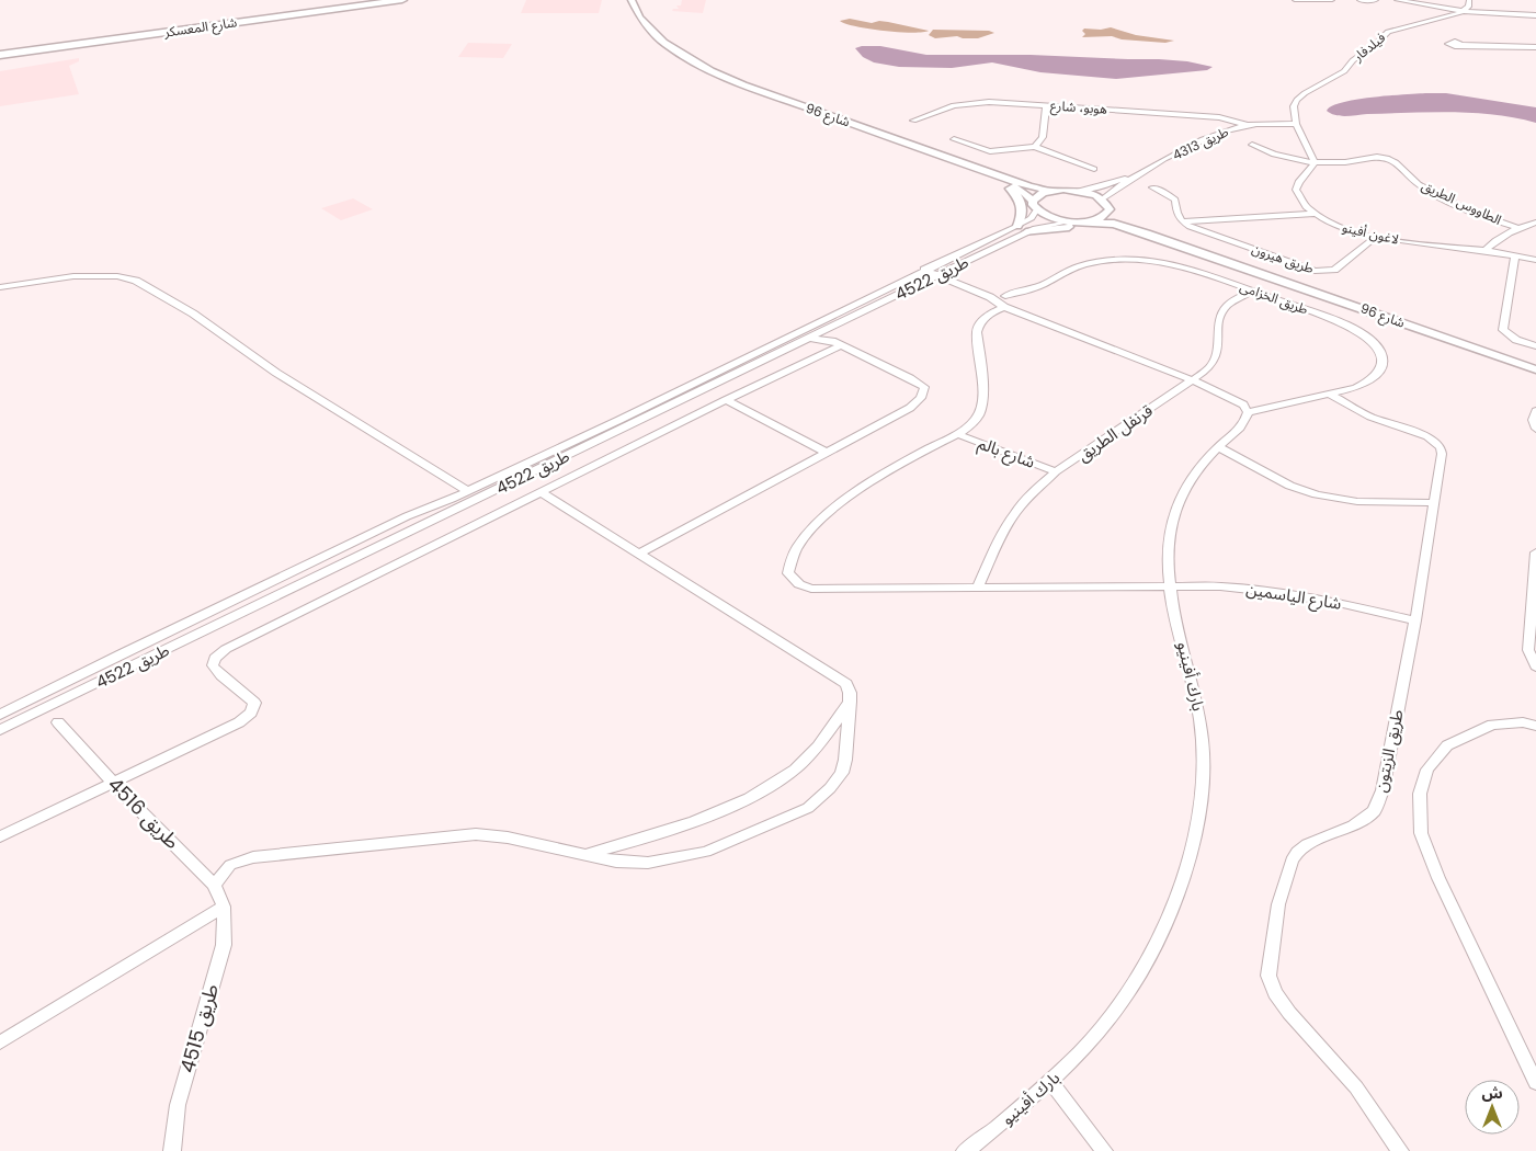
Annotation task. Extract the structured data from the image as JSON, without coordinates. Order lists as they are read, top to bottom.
{
  "streets": {
    "main road": ["شارع المعسكر"],
    "street": [
      "فيلدفار",
      "هوبو، شارع",
      "شارع 96",
      "طريق 4313",
      "الطاووس الطريق",
      "لاغون أفينو",
      "طريق هيرون",
      "طريق 4522",
      "طريق الخزامى",
      "قرنفل الطريق",
      "شارع بالم",
      "شارع الياسمين",
      "بارك أفينيو",
      "طريق الزيتون",
      "طريق 4516",
      "طريق 4515"
    ]
  },
  "crossings": [
    ["فيلدفار", "طريق 4313"],
    ["هوبو، شارع", "طريق 4313"],
    ["شارع 96", "طريق 4313"],
    ["شارع 96", "طريق 4522"],
    ["الطاووس الطريق", "لاغون أفينو"],
    ["لاغون أفينو", "طريق هيرون"],
    ["طريق الخزامى", "قرنفل الطريق"],
    ["طريق الخزامى", "بارك أفينيو"],
    ["طريق الخزامى", "طريق الزيتون"],
    ["قرنفل الطريق", "شارع بالم"],
    ["قرنفل الطريق", "شارع الياسمين"],
    ["شارع بالم", "شارع الياسمين"],
    ["شارع الياسمين", "بارك أفينيو"],
    ["شارع الياسمين", "طريق الزيتون"],
    ["طريق 4516", "طريق 4515"]
  ],
  "north": "top"
}
